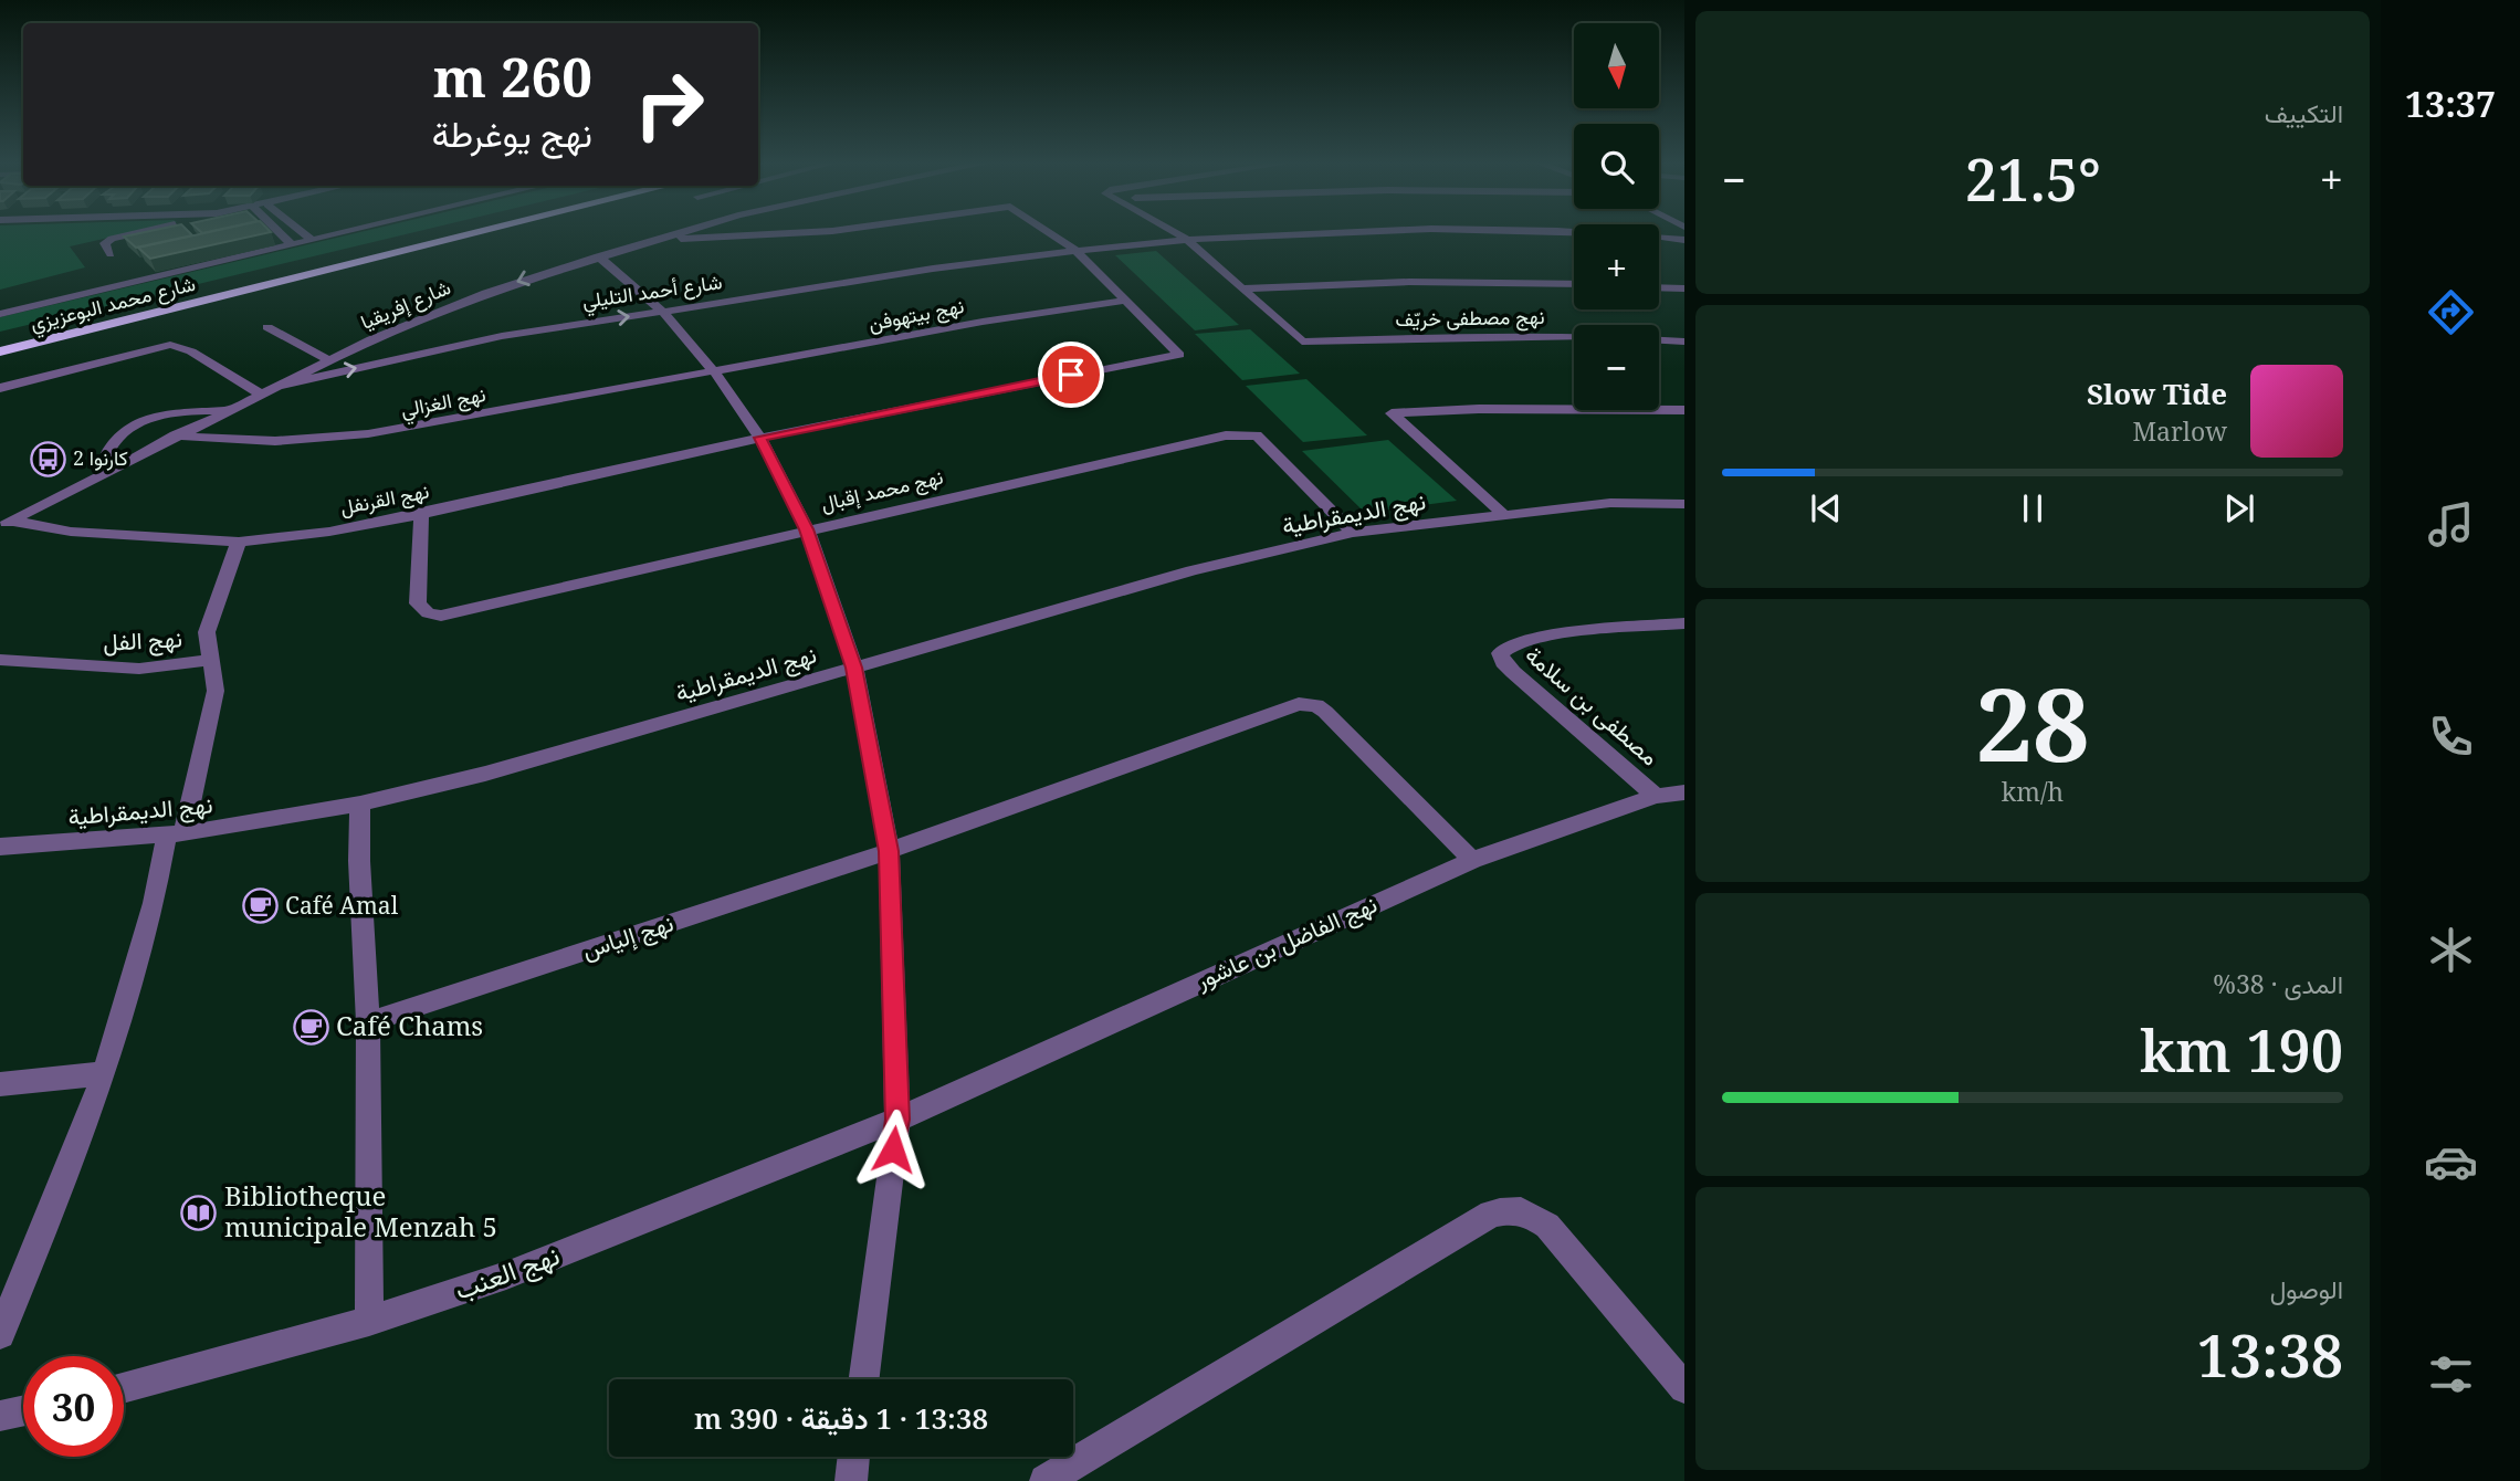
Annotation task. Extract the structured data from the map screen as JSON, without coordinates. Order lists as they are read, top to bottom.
{
  "streets": {
    "highway": ["شارع محمد البوعزيزي"],
    "street": [
      "شارع أحمد التليلي",
      "شارع إفريقيا",
      "نهج بيتهوفن",
      "نهج مصطفى خريّف",
      "نهج الغزالي",
      "نهج محمد إقبال",
      "نهج القرنفل",
      "نهج الديمقراطية",
      "نهج الفل",
      "مصطفى بن سلامة",
      "نهج إلياس",
      "نهج الفاضل بن عاشور",
      "نهج العنب"
    ]
  },
  "crossings": [
    ["شارع أحمد التليلي", "شارع إفريقيا"],
    ["شارع إفريقيا", "نهج الغزالي"],
    ["شارع إفريقيا", "نهج القرنفل"],
    ["نهج بيتهوفن", "نهج الغزالي"],
    ["نهج بيتهوفن", "نهج القرنفل"],
    ["نهج محمد إقبال", "نهج القرنفل"],
    ["نهج محمد إقبال", "نهج الديمقراطية"],
    ["نهج القرنفل", "نهج الفل"],
    ["مصطفى بن سلامة", "نهج الفاضل بن عاشور"],
    ["نهج إلياس", "نهج الفاضل بن عاشور"],
    ["نهج الفاضل بن عاشور", "نهج العنب"]
  ],
  "places": {
    "bus stop": ["كارنوا 2"],
    "cafe": ["Café Amal", "Café Chams"],
    "library": ["Bibliotheque municipale Menzah 5"]
  },
  "north": "bottom",
  "page": {
    "tabs": "13:37",
    "tile": [
      "التكييف",
      ["28", "km/h"],
      ["المدى · 38%", "190 km"],
      ["الوصول", "13:38"]
    ],
    "map_buttons": ["+", "−"],
    "turn": ["260 m", "نهج يوغرطة"],
    "heat": ["−", "21.5°", "+"],
    "song": ["Slow Tide", "Marlow"],
    "limit": "30",
    "trip": "13:38 · 1 دقيقة · 390 m"
  }
}
